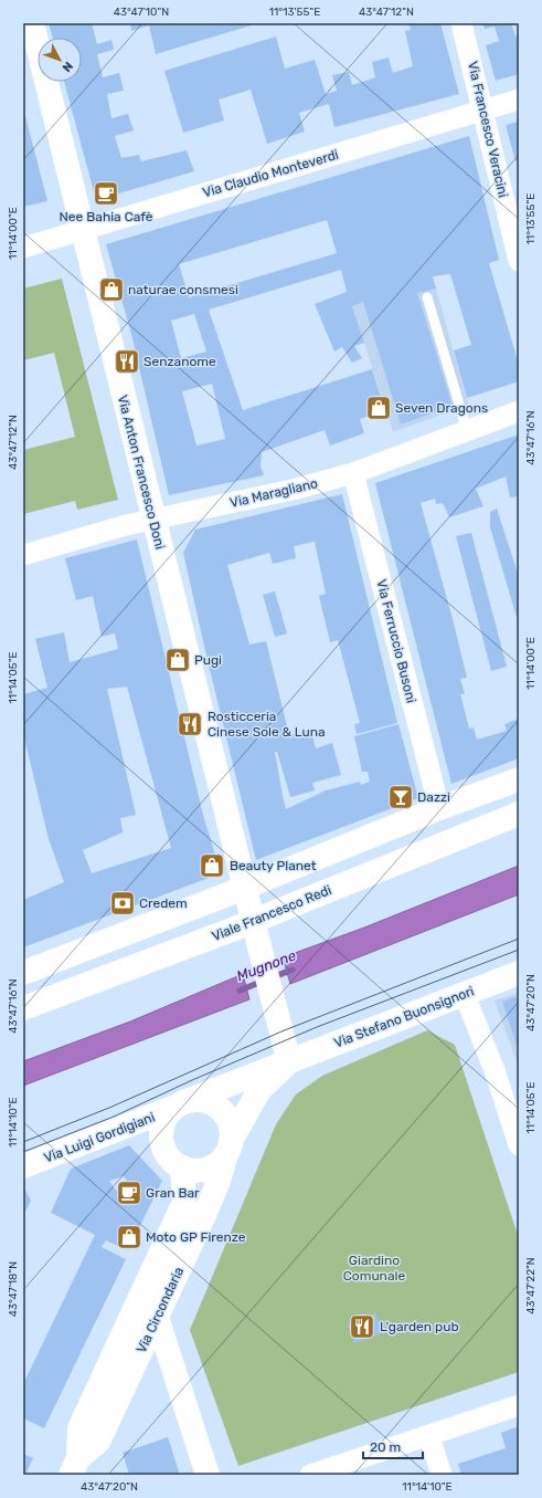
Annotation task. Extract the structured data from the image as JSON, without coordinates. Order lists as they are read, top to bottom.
{
  "streets": {
    "street": [
      "Via Francesco Veracini",
      "Via Claudio Monteverdi",
      "Via Anton Francesco Doni",
      "Via Maragliano",
      "Via Ferruccio Busoni",
      "Viale Francesco Redi",
      "Via Stefano Buonsignori",
      "Via Luigi Gordigiani",
      "Via Circondaria"
    ]
  },
  "crossings": [
    ["Via Francesco Veracini", "Via Claudio Monteverdi"],
    ["Via Claudio Monteverdi", "Via Anton Francesco Doni"],
    ["Via Anton Francesco Doni", "Via Maragliano"],
    ["Via Anton Francesco Doni", "Viale Francesco Redi"],
    ["Via Anton Francesco Doni", "Via Stefano Buonsignori"],
    ["Via Maragliano", "Via Ferruccio Busoni"],
    ["Via Stefano Buonsignori", "Via Luigi Gordigiani"],
    ["Via Stefano Buonsignori", "Via Circondaria"],
    ["Via Luigi Gordigiani", "Via Circondaria"]
  ],
  "water": ["Mugnone"],
  "parks": ["Giardino Comunale"],
  "places": {
    "cafe": ["Nee Bahia Cafè", "Gran Bar"],
    "shop": [
      "naturae consmesi",
      "Seven Dragons",
      "Pugi",
      "Beauty Planet",
      "Moto GP Firenze"
    ],
    "restaurant": ["Senzanome", "Rosticceria Cinese Sole & Luna", "L'garden pub"],
    "bar": ["Dazzi"],
    "bank": ["Credem"]
  },
  "scale_bar": "20 m",
  "north": "bottom right",
  "coordinates": [
    "43°47'10\"N",
    "11°13'55\"E",
    "43°47'12\"N",
    "11°14'00\"E",
    "43°47'16\"N",
    "11°14'05\"E",
    "43°47'20\"N",
    "11°14'10\"E",
    "43°47'22\"N",
    "43°47'18\"N"
  ]
}
